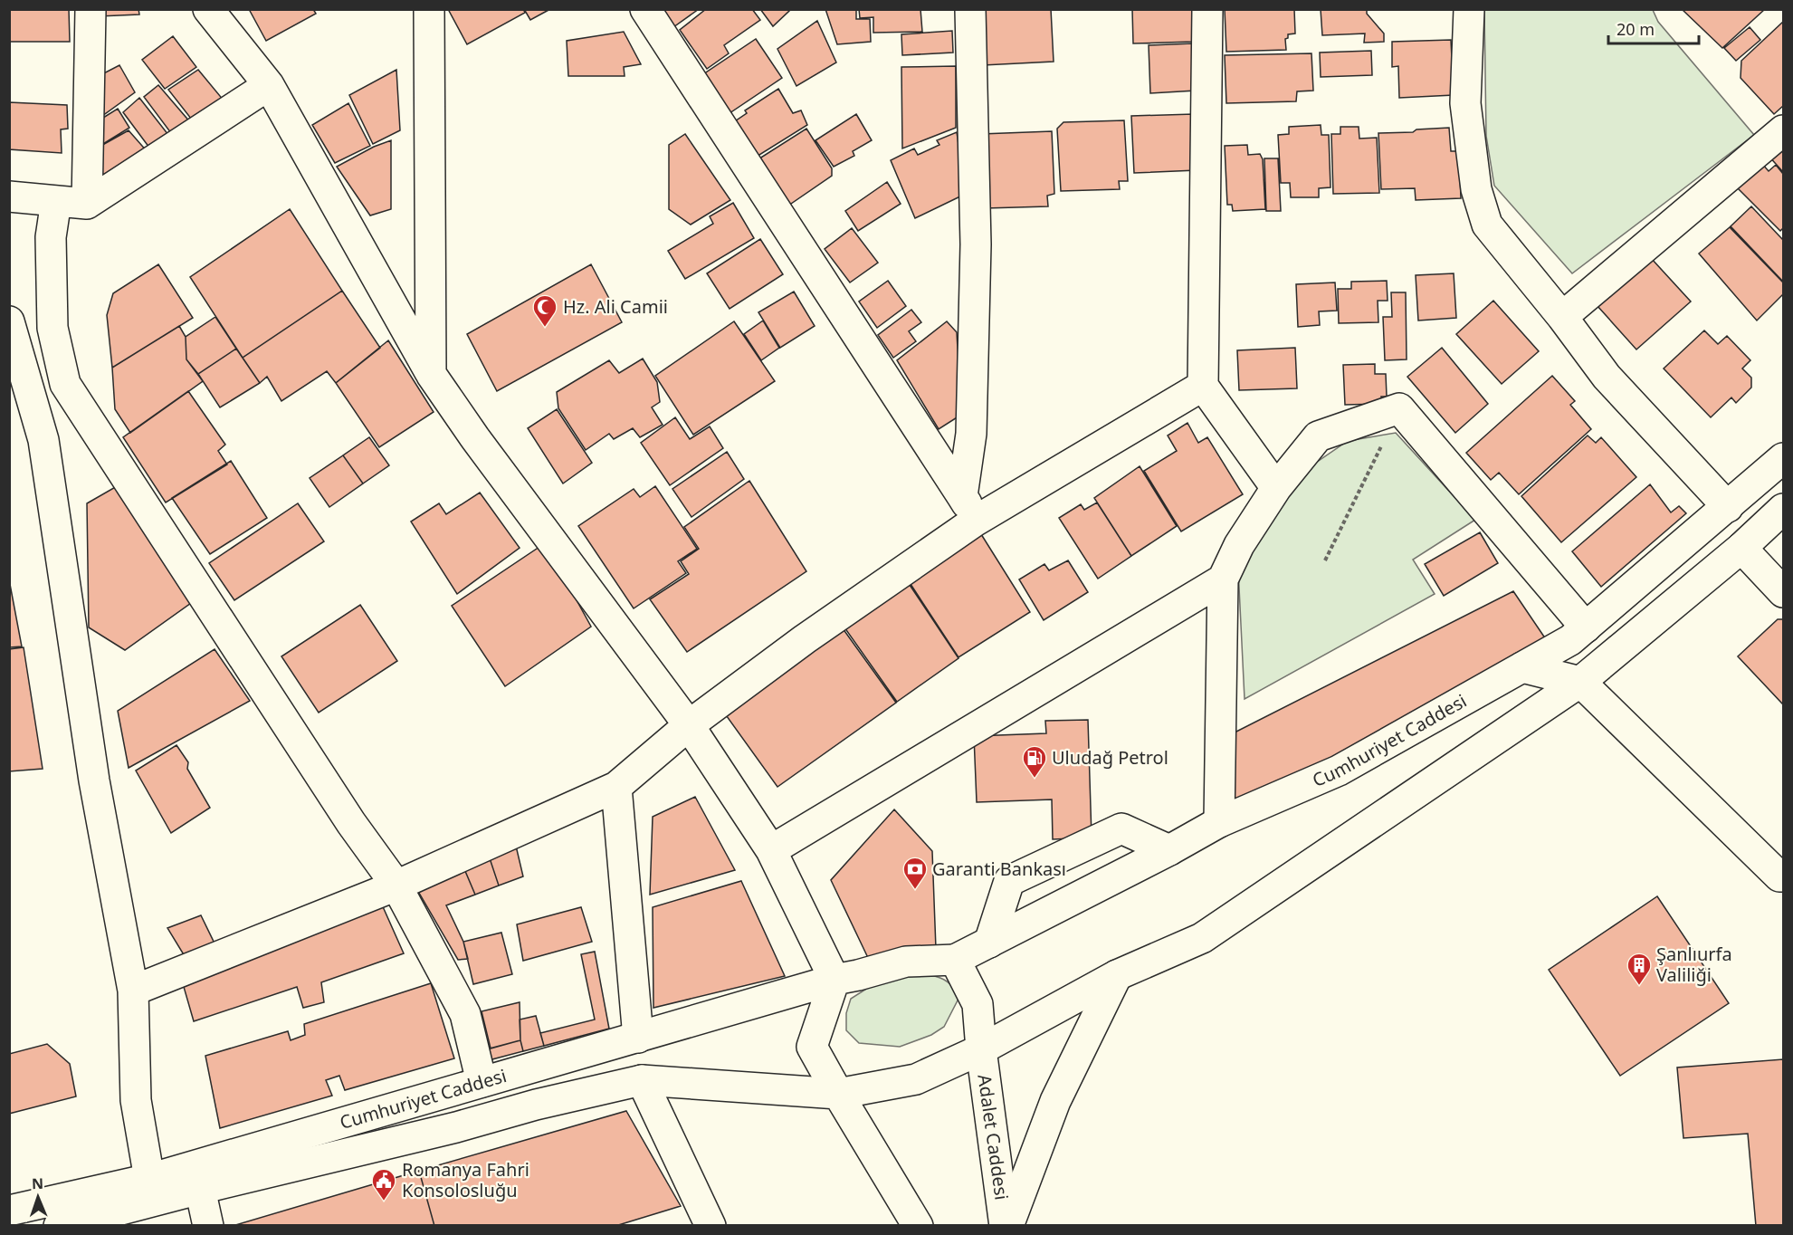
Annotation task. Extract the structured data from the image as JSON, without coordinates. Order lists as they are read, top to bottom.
{
  "streets": {
    "street": ["Cumhuriyet Caddesi", "Adalet Caddesi"]
  },
  "crossings": [
    ["Cumhuriyet Caddesi", "Adalet Caddesi"]
  ],
  "places": {
    "mosque": ["Hz. Ali Camii"],
    "fuel station": ["Uludağ Petrol"],
    "bank": ["Garanti Bankası"],
    "building": ["Şanlıurfa Valiliği"],
    "public building": ["Romanya Fahri Konsolosluğu"]
  },
  "scale_bar": "20 m",
  "north": "top"
}
